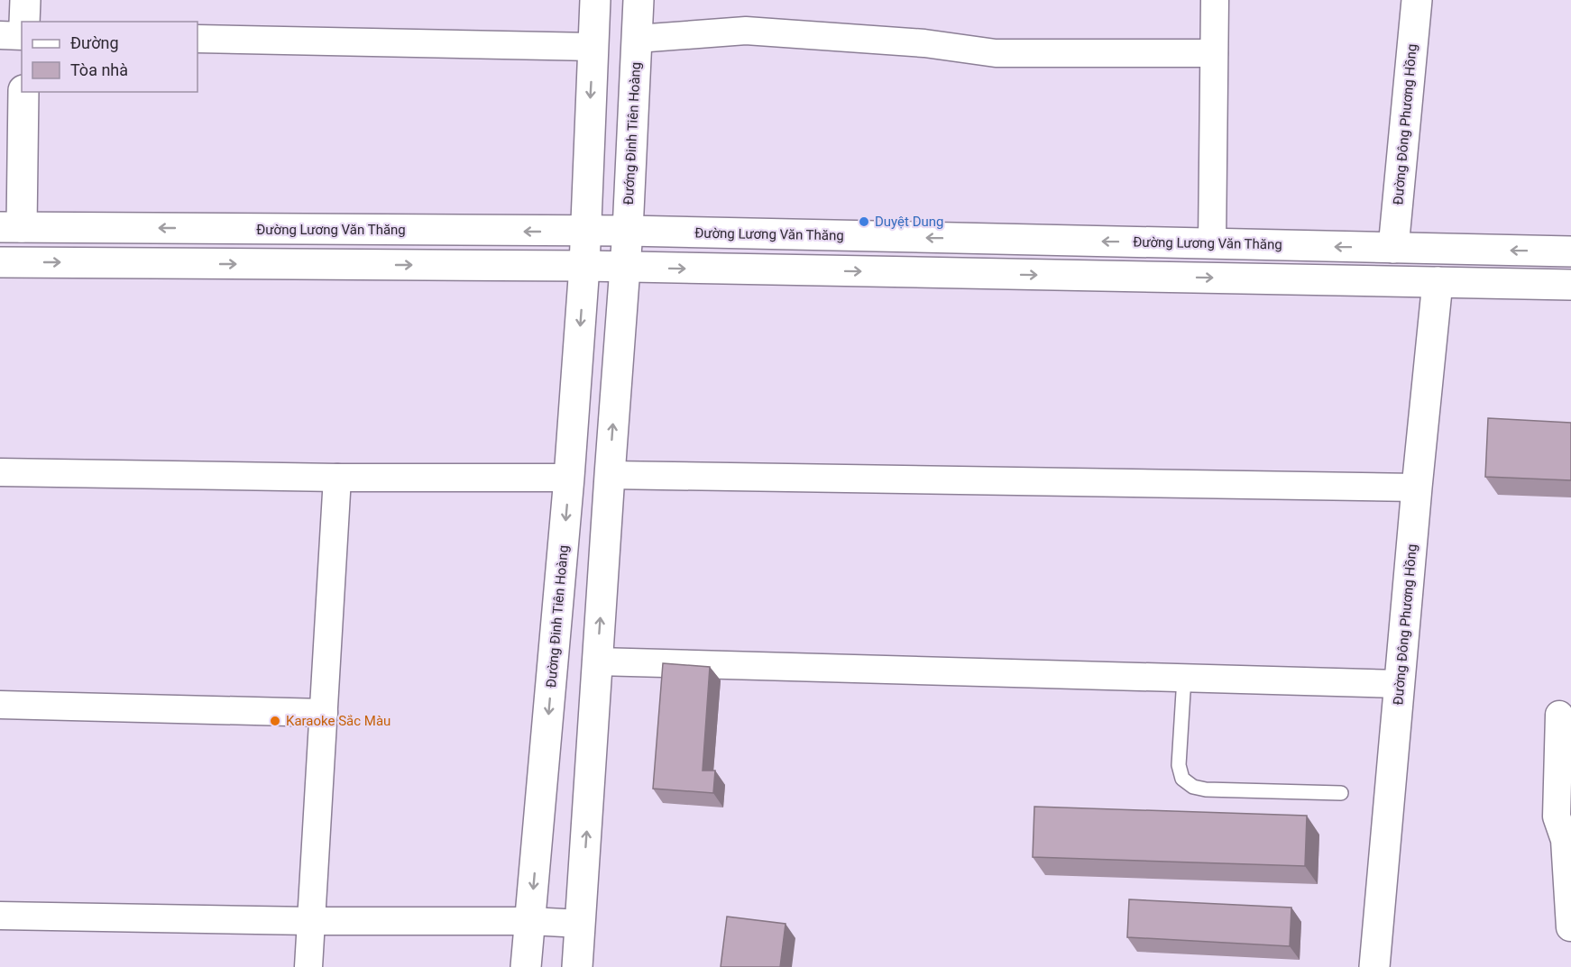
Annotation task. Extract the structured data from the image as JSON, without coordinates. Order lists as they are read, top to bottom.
{
  "streets": {
    "main road": [
      "Đường Đông Phương Hồng",
      "Đướng Đinh Tiên Hoàng",
      "Đường Lương Văn Thăng",
      "Đường Đinh Tiên Hoàng"
    ]
  },
  "crossings": [
    ["Đường Đông Phương Hồng", "Đường Lương Văn Thăng"],
    ["Đướng Đinh Tiên Hoàng", "Đường Lương Văn Thăng"]
  ],
  "places": ["Duyệt Dung", "Karaoke Sắc Màu"],
  "legend": ["Đường", "Tòa nhà"]
}
